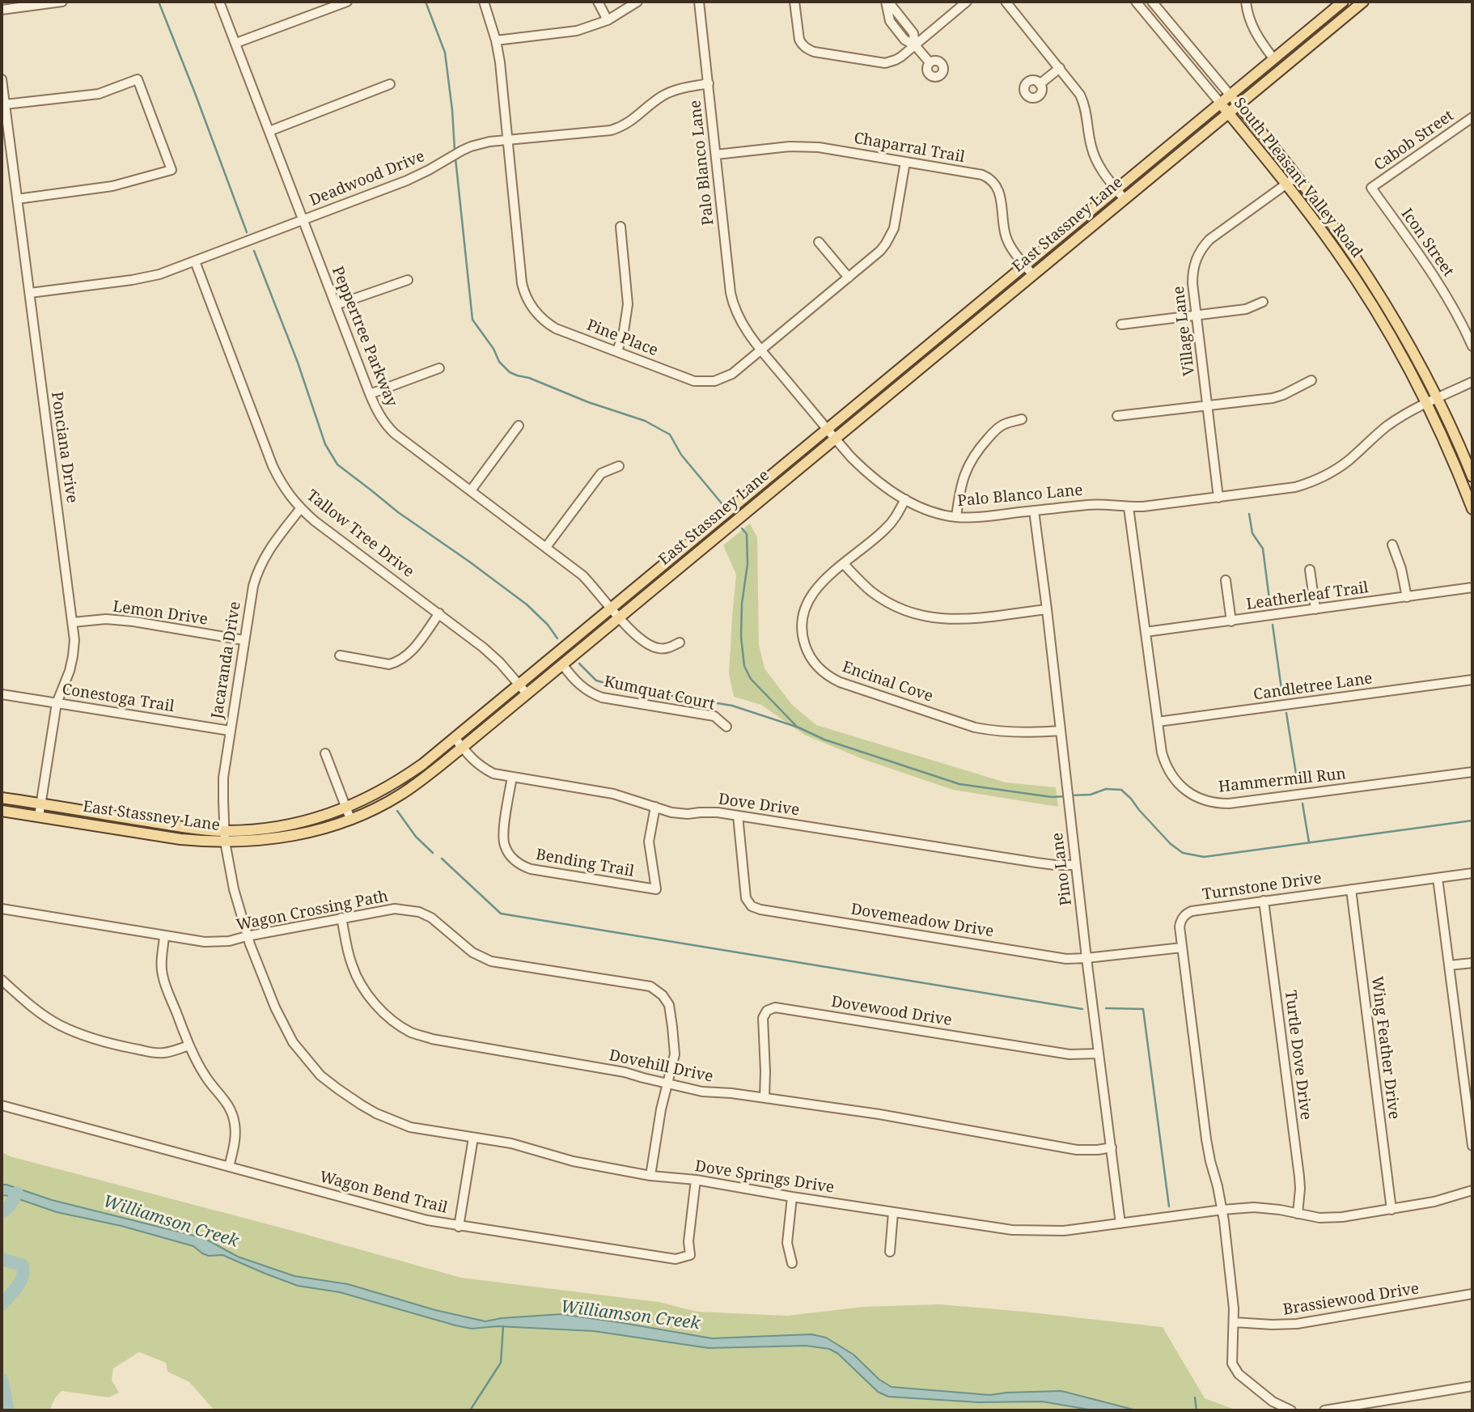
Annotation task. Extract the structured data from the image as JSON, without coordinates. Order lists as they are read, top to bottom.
{
  "streets": {
    "main road": ["South Pleasant Valley Road", "East Stassney Lane"],
    "street": [
      "Cabob Street",
      "Chaparral Trail",
      "Palo Blanco Lane",
      "Deadwood Drive",
      "Icon Street",
      "Village Lane",
      "Peppertree Parkway",
      "Pine Place",
      "Ponciana Drive",
      "Tallow Tree Drive",
      "Leatherleaf Trail",
      "Lemon Drive",
      "Jacaranda Drive",
      "Encinal Cove",
      "Candletree Lane",
      "Kumquat Court",
      "Conestoga Trail",
      "Hammermill Run",
      "Dove Drive",
      "Bending Trail",
      "Pino Lane",
      "Turnstone Drive",
      "Wagon Crossing Path",
      "Dovemeadow Drive",
      "Dovewood Drive",
      "Wing Feather Drive",
      "Turtle Dove Drive",
      "Dovehill Drive",
      "Dove Springs Drive",
      "Wagon Bend Trail",
      "Brassiewood Drive"
    ]
  },
  "crossings": [
    ["Cabob Street", "Icon Street"],
    ["Chaparral Trail", "Palo Blanco Lane"],
    ["Chaparral Trail", "East Stassney Lane"],
    ["Chaparral Trail", "Pine Place"],
    ["Palo Blanco Lane", "South Pleasant Valley Road"],
    ["Palo Blanco Lane", "Deadwood Drive"],
    ["Palo Blanco Lane", "East Stassney Lane"],
    ["Palo Blanco Lane", "Village Lane"],
    ["Palo Blanco Lane", "Pine Place"],
    ["Palo Blanco Lane", "Encinal Cove"],
    ["Palo Blanco Lane", "Hammermill Run"],
    ["Palo Blanco Lane", "Pino Lane"],
    ["South Pleasant Valley Road", "East Stassney Lane"],
    ["South Pleasant Valley Road", "Village Lane"],
    ["Deadwood Drive", "Peppertree Parkway"],
    ["Deadwood Drive", "Pine Place"],
    ["Deadwood Drive", "Ponciana Drive"],
    ["Deadwood Drive", "Tallow Tree Drive"],
    ["East Stassney Lane", "Peppertree Parkway"],
    ["East Stassney Lane", "Ponciana Drive"],
    ["East Stassney Lane", "Tallow Tree Drive"],
    ["East Stassney Lane", "Jacaranda Drive"],
    ["East Stassney Lane", "Kumquat Court"],
    ["East Stassney Lane", "Dove Drive"],
    ["East Stassney Lane", "Dove Springs Drive"],
    ["Ponciana Drive", "Lemon Drive"],
    ["Ponciana Drive", "Conestoga Trail"],
    ["Tallow Tree Drive", "Jacaranda Drive"],
    ["Leatherleaf Trail", "Hammermill Run"],
    ["Lemon Drive", "Jacaranda Drive"],
    ["Jacaranda Drive", "Conestoga Trail"],
    ["Jacaranda Drive", "Dove Springs Drive"],
    ["Encinal Cove", "Pino Lane"],
    ["Candletree Lane", "Hammermill Run"],
    ["Dove Drive", "Bending Trail"],
    ["Dove Drive", "Pino Lane"],
    ["Dove Drive", "Dovemeadow Drive"],
    ["Pino Lane", "Dovemeadow Drive"],
    ["Pino Lane", "Dovewood Drive"],
    ["Pino Lane", "Dovehill Drive"],
    ["Pino Lane", "Dove Springs Drive"],
    ["Turnstone Drive", "Dovemeadow Drive"],
    ["Turnstone Drive", "Wing Feather Drive"],
    ["Turnstone Drive", "Turtle Dove Drive"],
    ["Turnstone Drive", "Dove Springs Drive"],
    ["Turnstone Drive", "Brassiewood Drive"],
    ["Wagon Crossing Path", "Dovehill Drive"],
    ["Wagon Crossing Path", "Dove Springs Drive"],
    ["Dovewood Drive", "Dovehill Drive"],
    ["Wing Feather Drive", "Dove Springs Drive"],
    ["Turtle Dove Drive", "Dove Springs Drive"],
    ["Dove Springs Drive", "Wagon Bend Trail"]
  ],
  "water": ["Williamson Creek"]
}
